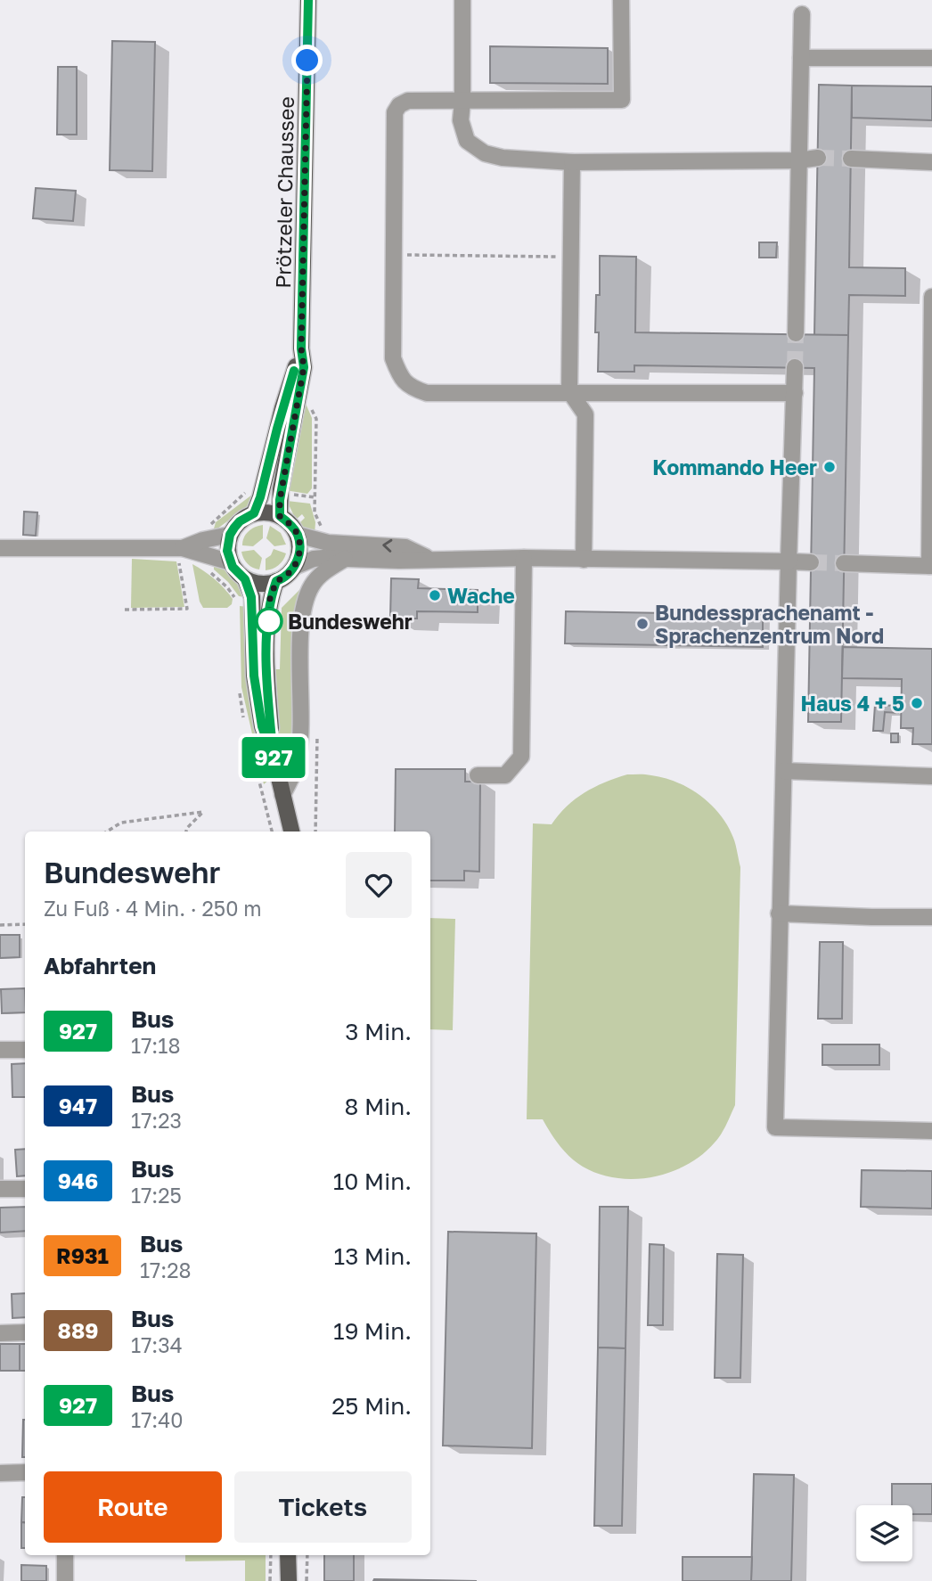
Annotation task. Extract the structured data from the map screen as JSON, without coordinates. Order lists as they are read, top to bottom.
{
  "streets": {
    "main road": ["Prötzeler Chaussee"]
  },
  "places": [
    "Kommando Heer",
    "Wache",
    "Bundeswehr",
    "Bundessprachenamt - Sprachenzentrum Nord",
    "Haus 4 + 5"
  ],
  "lines": ["bus line 927"],
  "page": {
    "on_map": "927",
    "heading": [
      ["Bundeswehr", "Zu Fuß · 4 Min. · 250 m"],
      "Abfahrten"
    ],
    "list": [
      {
        "mark": "927",
        "name": "Bus",
        "note": "17:18",
        "value": "3 Min."
      },
      {
        "mark": "947",
        "name": "Bus",
        "note": "17:23",
        "value": "8 Min."
      },
      {
        "mark": "946",
        "name": "Bus",
        "note": "17:25",
        "value": "10 Min."
      },
      {
        "mark": "R931",
        "name": "Bus",
        "note": "17:28",
        "value": "13 Min."
      },
      {
        "mark": "889",
        "name": "Bus",
        "note": "17:34",
        "value": "19 Min."
      },
      {
        "mark": "927",
        "name": "Bus",
        "note": "17:40",
        "value": "25 Min."
      }
    ],
    "buttons": ["Route", "Tickets"]
  }
}
